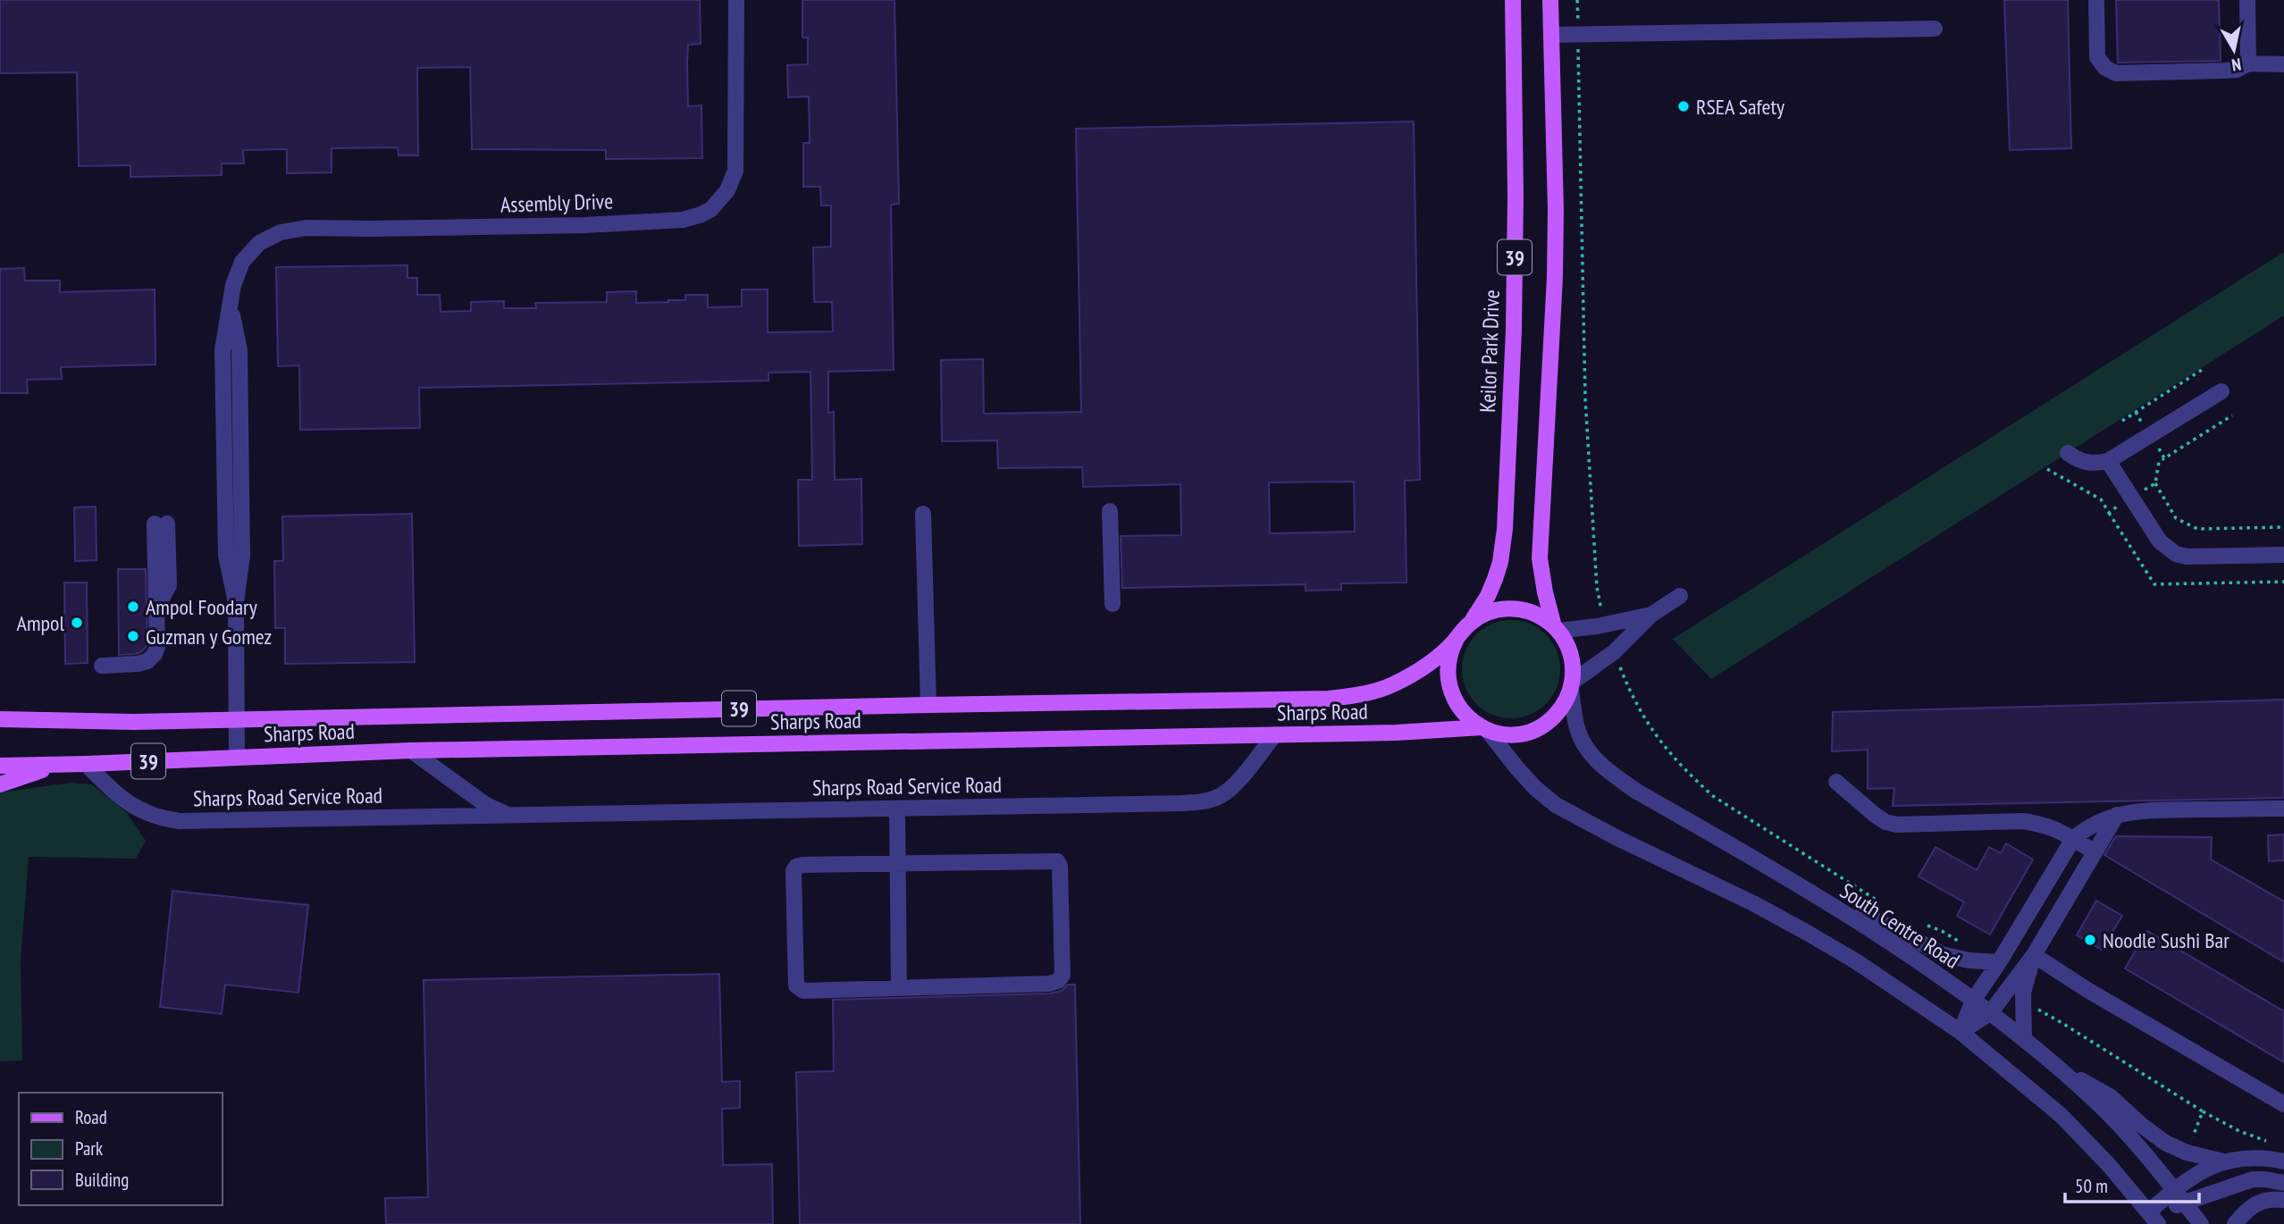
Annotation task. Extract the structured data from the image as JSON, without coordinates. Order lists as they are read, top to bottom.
{
  "streets": {
    "main road": ["39", "Keilor Park Drive", "Sharps Road"],
    "street": ["Assembly Drive", "Sharps Road Service Road", "South Centre Road"]
  },
  "crossings": [
    ["Assembly Drive", "Sharps Road"],
    ["39", "Keilor Park Drive"],
    ["39", "Sharps Road"],
    ["39", "South Centre Road"],
    ["Keilor Park Drive", "Sharps Road"],
    ["Keilor Park Drive", "South Centre Road"],
    ["Sharps Road", "Sharps Road Service Road"],
    ["Sharps Road", "South Centre Road"]
  ],
  "places": [
    "RSEA Safety",
    "Ampol Foodary",
    "Ampol",
    "Guzman y Gomez",
    "Noodle Sushi Bar"
  ],
  "legend": ["Road", "Park", "Building"],
  "scale_bar": "50 m",
  "north": "bottom"
}
